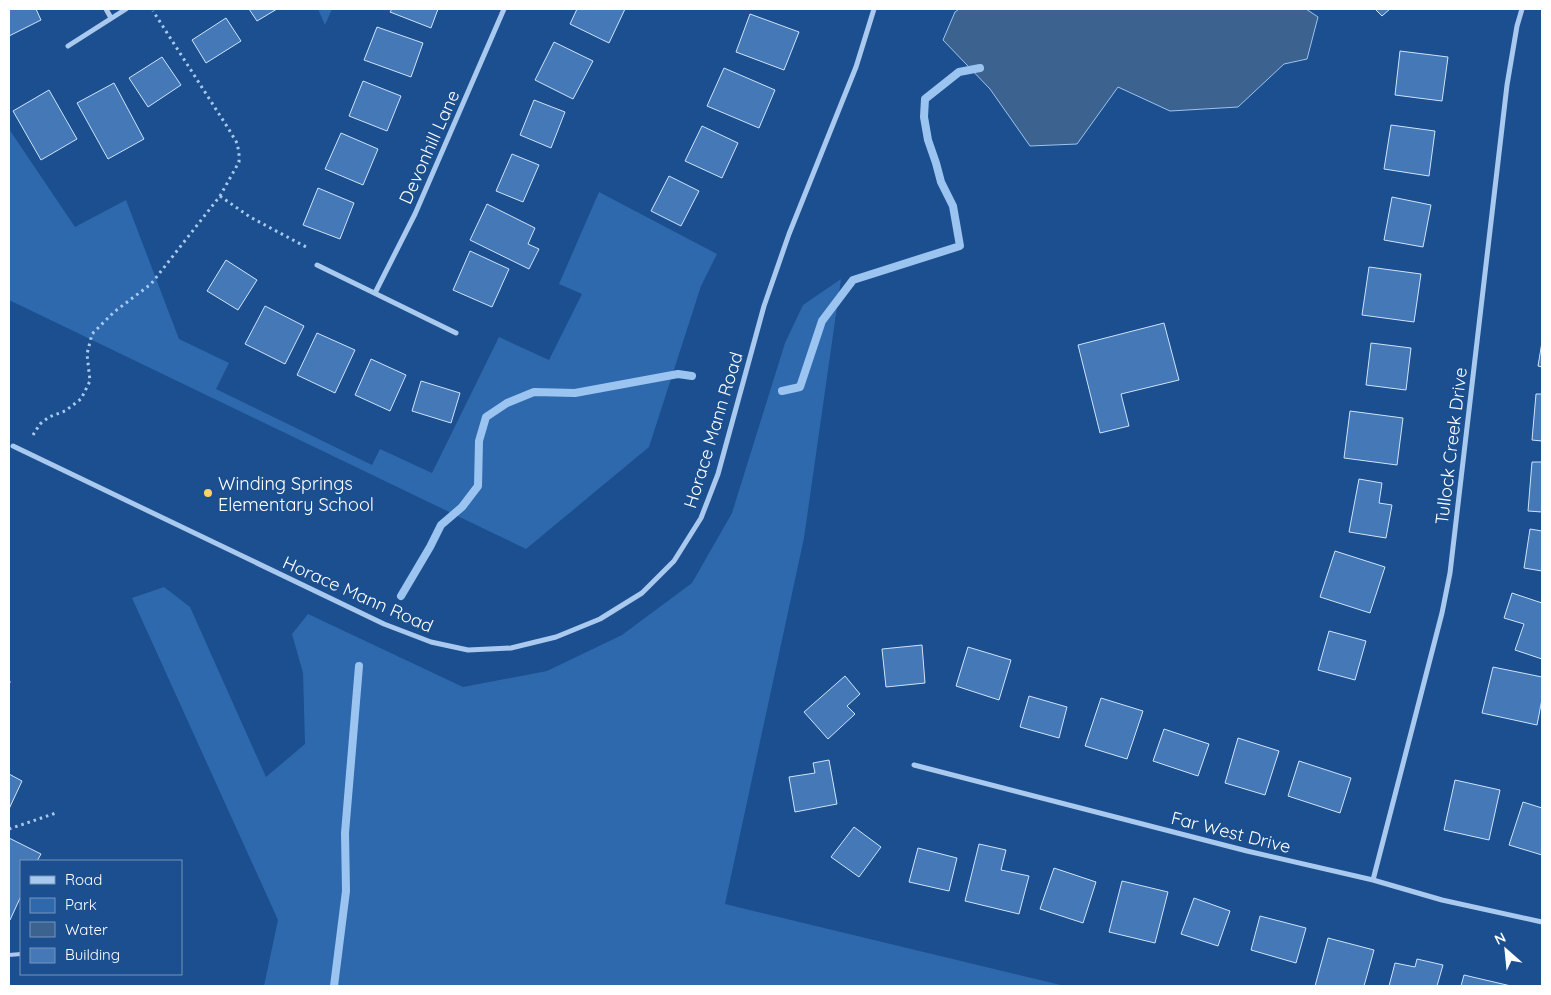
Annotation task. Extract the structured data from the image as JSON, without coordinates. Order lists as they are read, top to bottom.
{
  "streets": {
    "street": [
      "Devonhill Lane",
      "Horace Mann Road",
      "Tullock Creek Drive",
      "Far West Drive"
    ]
  },
  "crossings": [
    ["Tullock Creek Drive", "Far West Drive"]
  ],
  "places": ["Winding Springs Elementary School"],
  "legend": [
    "Road",
    "Park",
    "Water",
    "Building"
  ],
  "north": "top left"
}
